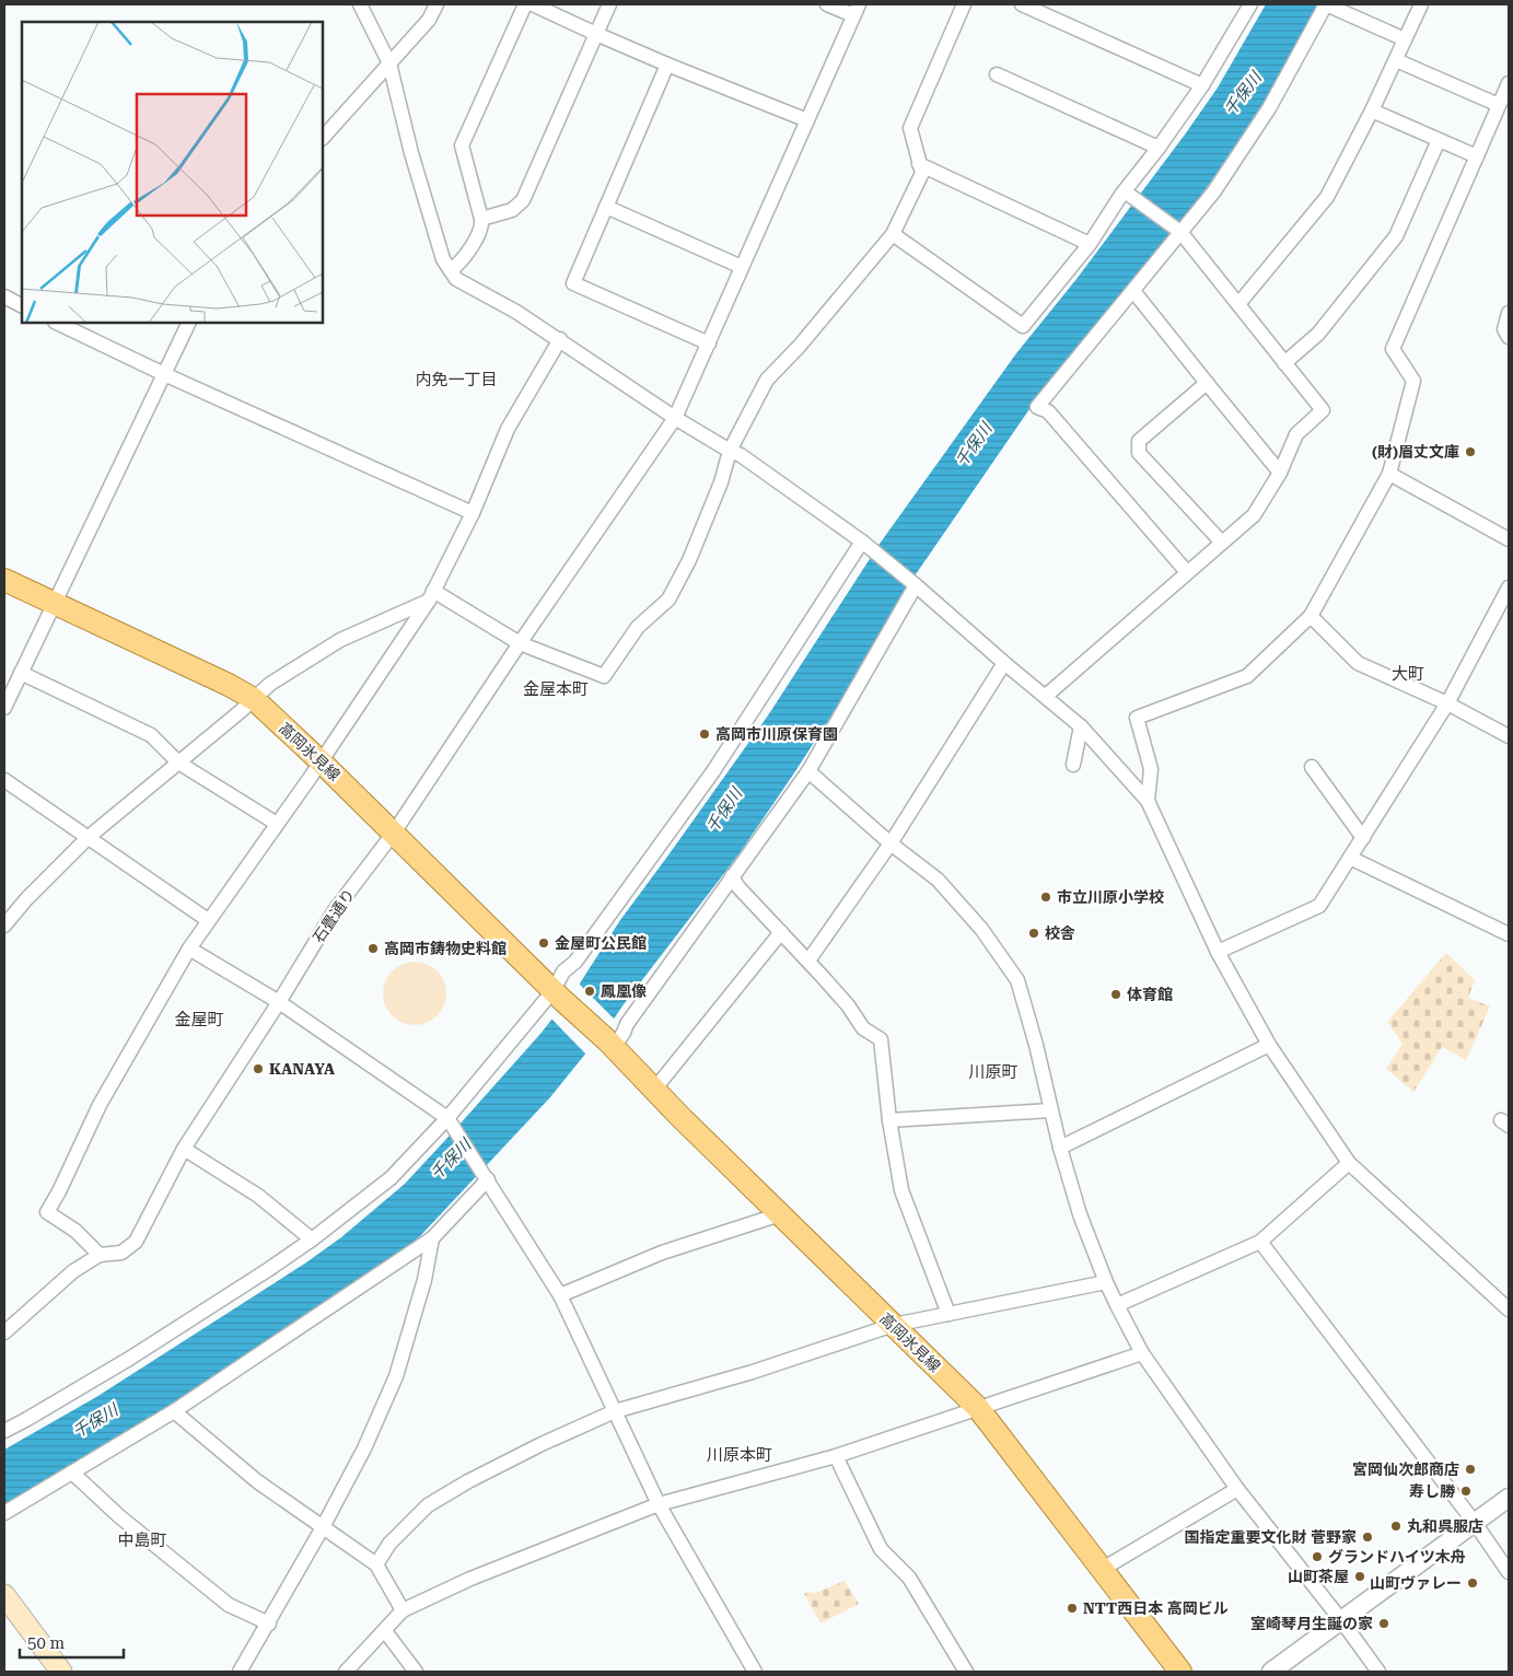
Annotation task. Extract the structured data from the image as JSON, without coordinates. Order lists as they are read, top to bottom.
{
  "streets": {
    "main road": ["高岡氷見線"],
    "street": ["石畳通り"]
  },
  "crossings": [
    ["高岡氷見線", "石畳通り"]
  ],
  "districts": [
    "内免一丁目",
    "大町",
    "金屋本町",
    "金屋町",
    "川原町",
    "川原本町",
    "中島町"
  ],
  "water": ["千保川"],
  "places": [
    "(財)眉丈文庫",
    "高岡市川原保育園",
    "市立川原小学校",
    "校舎",
    "金屋町公民館",
    "高岡市鋳物史料館",
    "鳳凰像",
    "体育館",
    "KANAYA",
    "宮岡仙次郎商店",
    "寿し勝",
    "丸和呉服店",
    "国指定重要文化財 菅野家",
    "グランドハイツ木舟",
    "山町茶屋",
    "山町ヴァレー",
    "NTT西日本 高岡ビル",
    "室崎琴月生誕の家"
  ],
  "scale_bar": "50 m"
}
